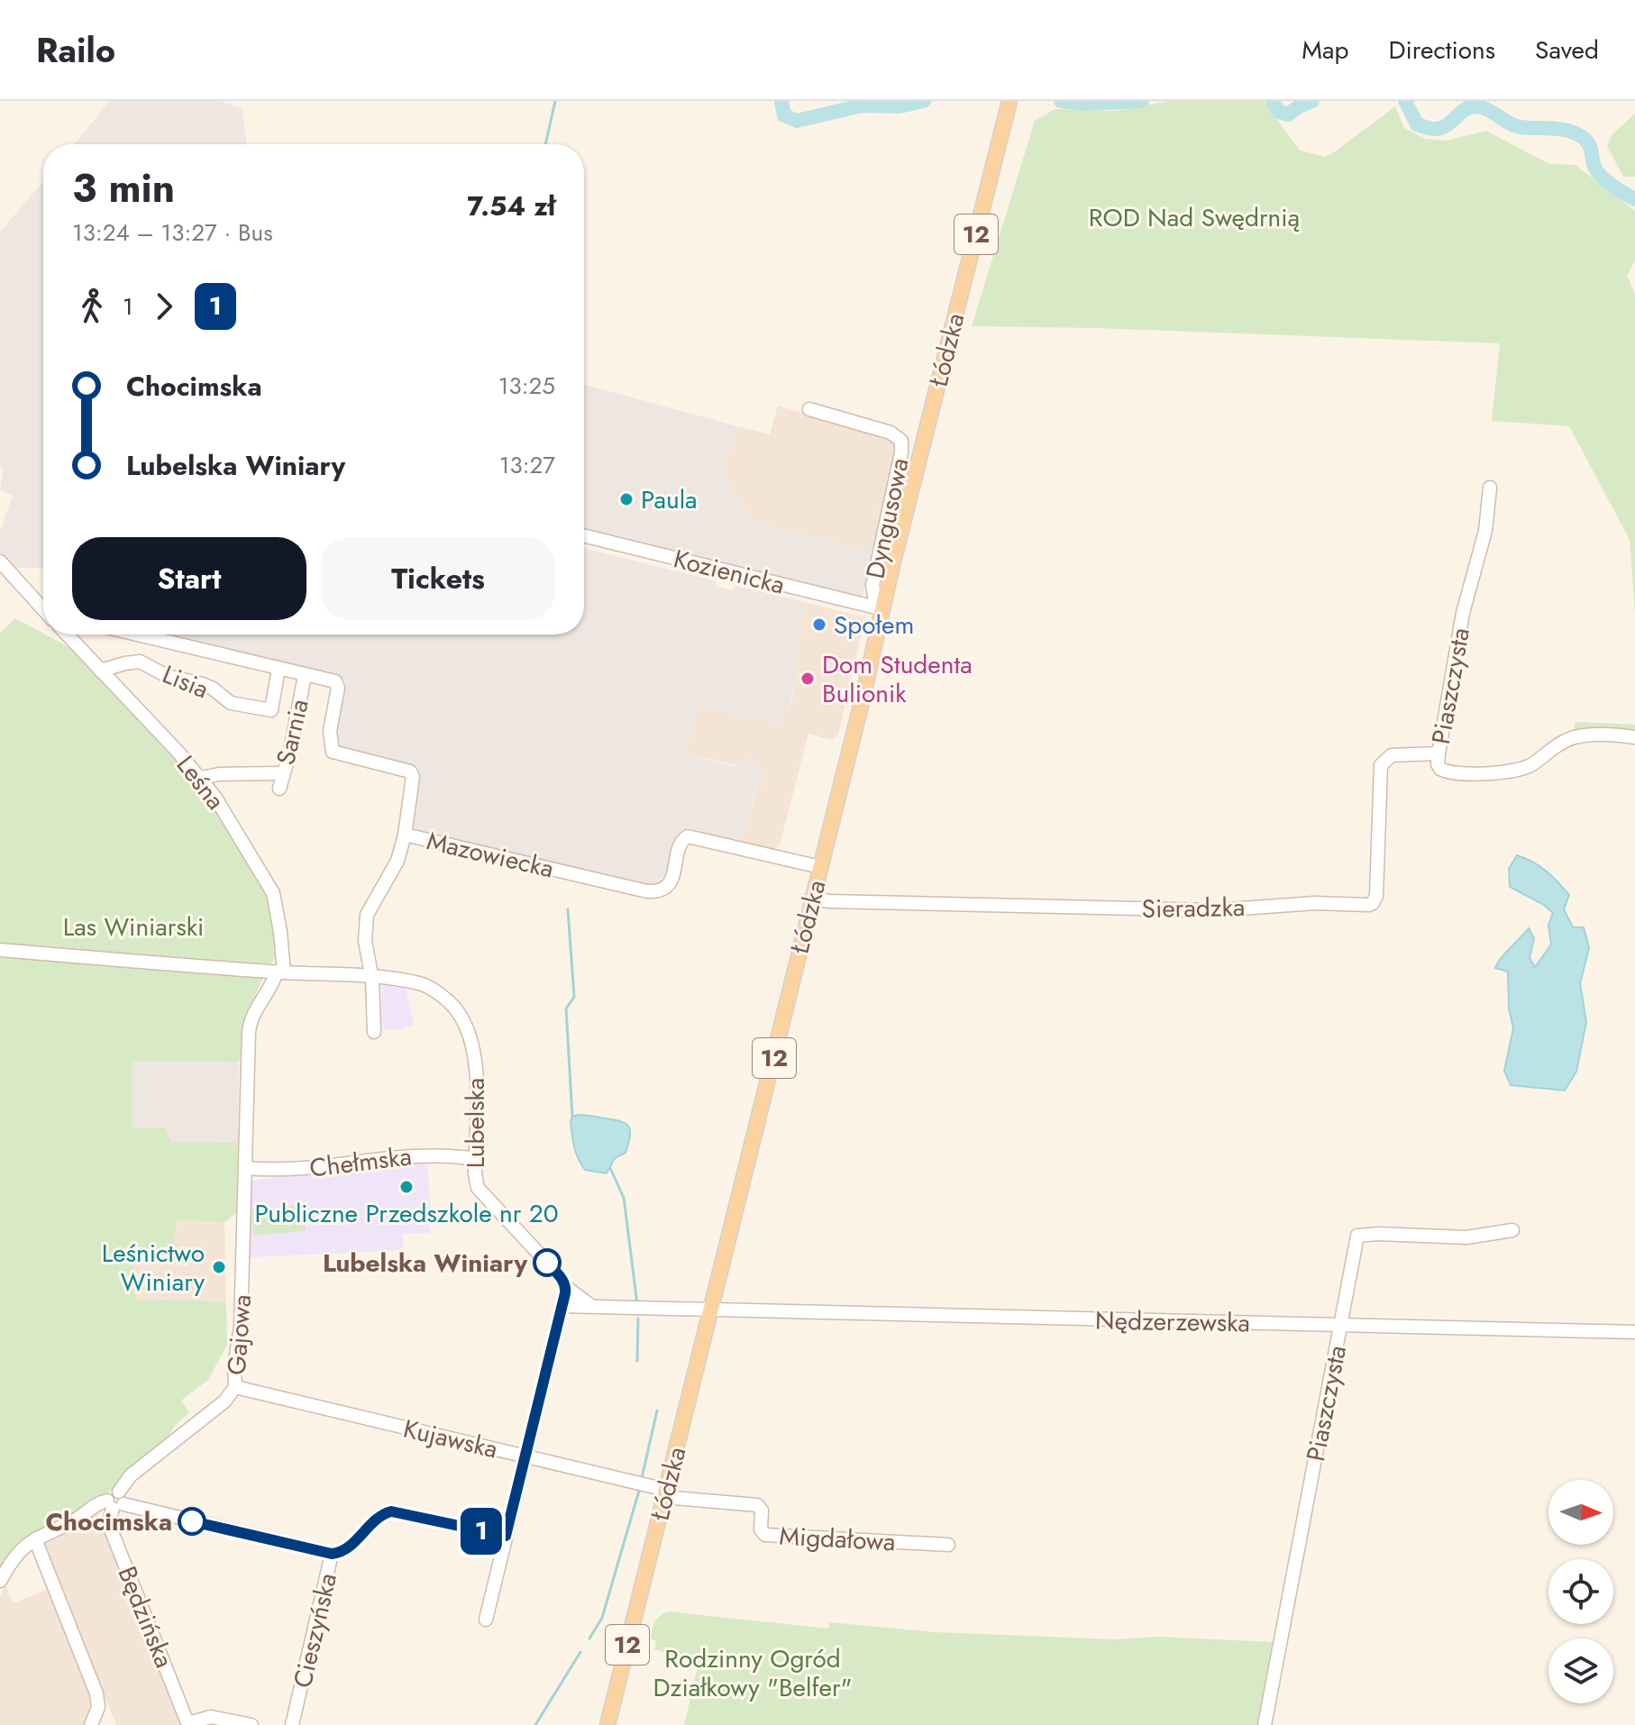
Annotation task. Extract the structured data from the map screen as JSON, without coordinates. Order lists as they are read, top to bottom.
{
  "streets": {
    "main road": ["12", "Łódzka"],
    "street": [
      "Dyngusowa",
      "Kozienicka",
      "Lisia",
      "Piaszczysta",
      "Sarnia",
      "Leśna",
      "Mazowiecka",
      "Sieradzka",
      "Lubelska",
      "Chełmska",
      "Nędzerzewska",
      "Gajowa",
      "Kujawska",
      "Migdałowa",
      "Będzińska",
      "Cieszyńska"
    ]
  },
  "crossings": [
    ["Łódzka", "Dyngusowa"],
    ["Łódzka", "Kozienicka"],
    ["Łódzka", "Mazowiecka"],
    ["Łódzka", "Sieradzka"],
    ["Łódzka", "Nędzerzewska"],
    ["Łódzka", "Kujawska"],
    ["Łódzka", "Migdałowa"],
    ["Dyngusowa", "Kozienicka"],
    ["Lisia", "Leśna"],
    ["Lisia", "Mazowiecka"],
    ["Piaszczysta", "Sieradzka"],
    ["Piaszczysta", "Nędzerzewska"],
    ["Sarnia", "Mazowiecka"],
    ["Leśna", "Lubelska"],
    ["Lubelska", "Chełmska"],
    ["Chełmska", "Gajowa"],
    ["Gajowa", "Kujawska"],
    ["Gajowa", "Będzińska"],
    ["Kujawska", "Migdałowa"]
  ],
  "parks": ["ROD Nad Swędrnią", "Las Winiarski", "Rodzinny Ogród Działkowy \"Belfer\""],
  "places": [
    "Paula",
    "Społem",
    "Dom Studenta Bulionik",
    "Publiczne Przedszkole nr 20",
    "Lubelska Winiary",
    "Leśnictwo Winiary",
    "Chocimska"
  ],
  "lines": ["bus line 1"],
  "north": "right",
  "page": {
    "header": "Railo",
    "nav": ["Map", "Directions", "Saved"],
    "on_map": "1",
    "heading": ["3 min", "13:24 – 13:27 · Bus", "7.54 zł"],
    "legs": ["1", "1"],
    "list": [
      {
        "name": "Chocimska",
        "value": "13:25"
      },
      {
        "name": "Lubelska Winiary",
        "value": "13:27"
      }
    ],
    "buttons": ["Start", "Tickets"]
  }
}
